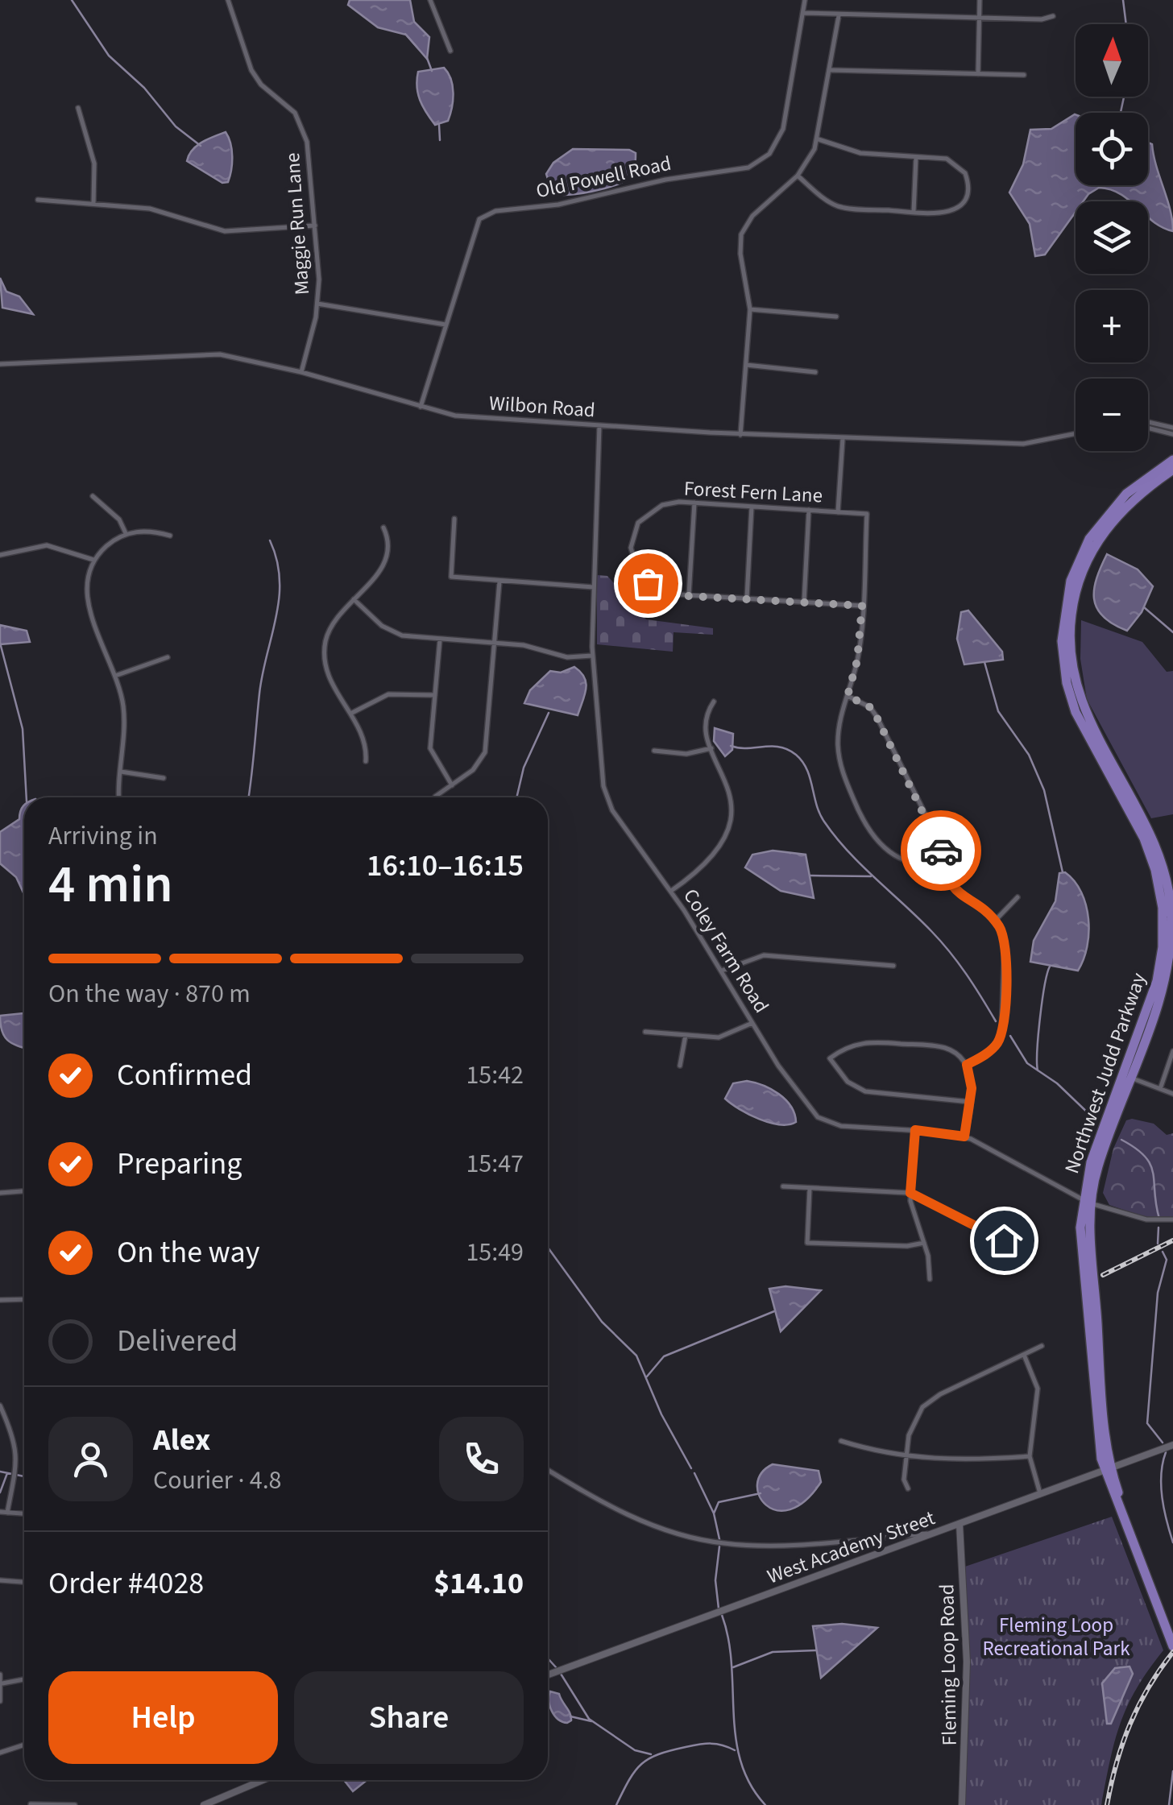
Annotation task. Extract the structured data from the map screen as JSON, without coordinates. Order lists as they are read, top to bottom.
{
  "streets": {
    "highway": ["Northwest Judd Parkway"],
    "main road": ["West Academy Street", "Fleming Loop Road"],
    "street": [
      "Old Powell Road",
      "Maggie Run Lane",
      "Wilbon Road",
      "Forest Fern Lane",
      "Coley Farm Road"
    ]
  },
  "crossings": [
    ["Old Powell Road", "Wilbon Road"],
    ["Maggie Run Lane", "Wilbon Road"],
    ["Wilbon Road", "Coley Farm Road"],
    ["Coley Farm Road", "Northwest Judd Parkway"],
    ["Northwest Judd Parkway", "West Academy Street"],
    ["West Academy Street", "Fleming Loop Road"]
  ],
  "parks": ["Fleming Loop Recreational Park"],
  "north": "top",
  "page": {
    "map_buttons": ["+", "−"],
    "heading": ["4 min", "Arriving in", "16:10–16:15"],
    "panel": [
      "Alex",
      "Courier · 4.8",
      "Order #4028",
      "$14.10"
    ],
    "bar": "On the way · 870 m",
    "list": [
      ["Confirmed", "15:42"],
      ["Preparing", "15:47"],
      ["On the way", "15:49"],
      "Delivered"
    ],
    "buttons": ["Help", "Share"]
  }
}
